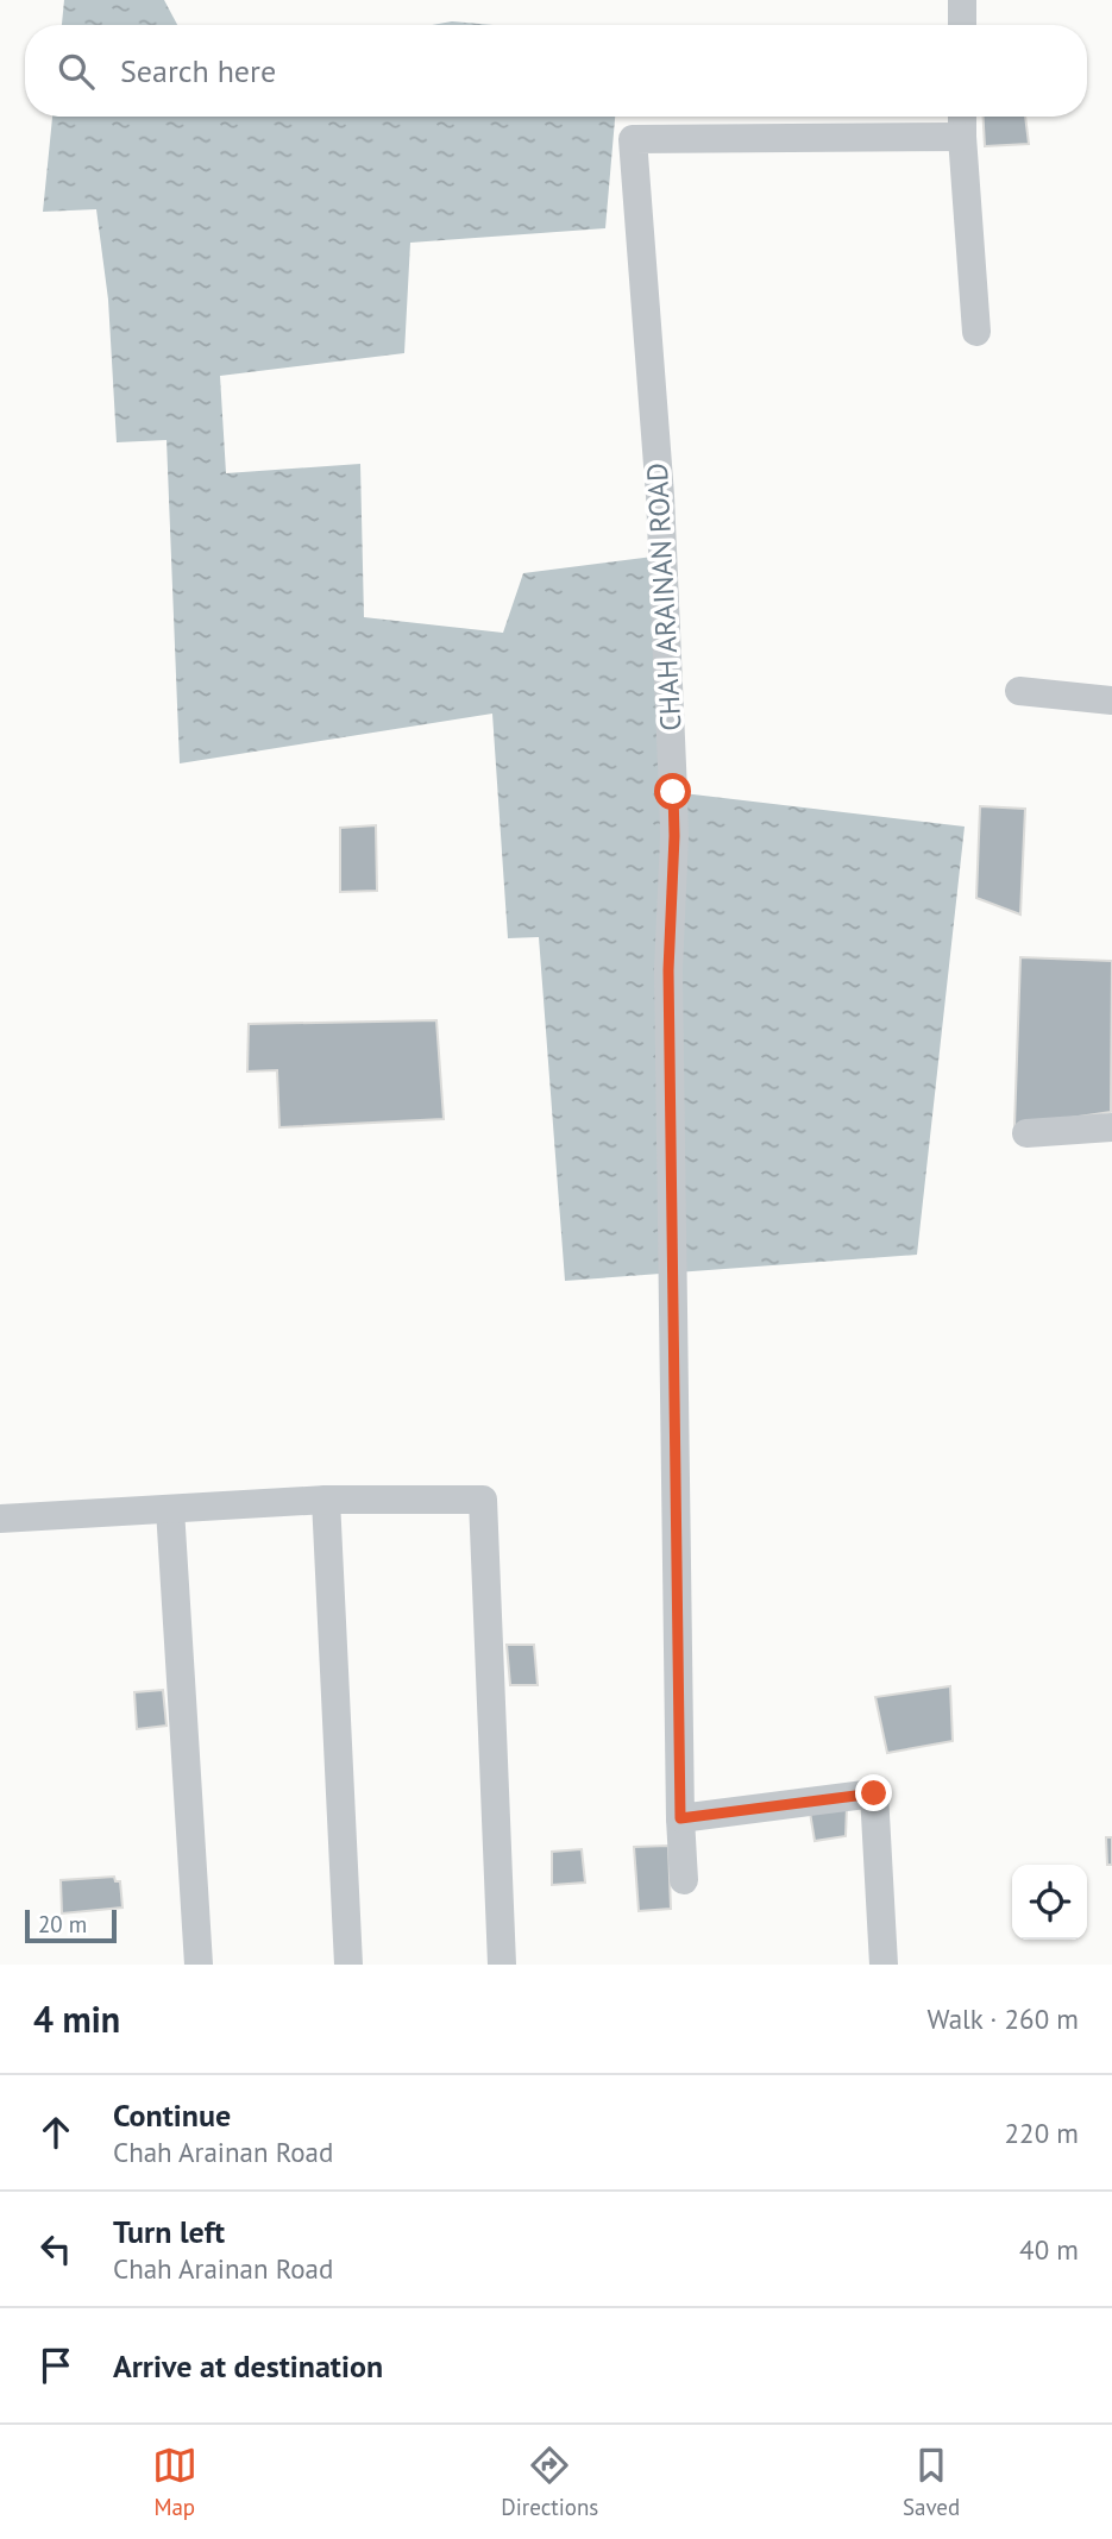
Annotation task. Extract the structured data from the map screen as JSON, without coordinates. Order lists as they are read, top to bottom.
{
  "streets": {
    "street": ["CHAH ARAINAN ROAD"]
  },
  "scale_bar": "20 m",
  "page": {
    "search": "Search here",
    "scale": "20 m",
    "heading": ["4 min", "Walk · 260 m"],
    "list": [
      ["Continue", "Chah Arainan Road", "220 m"],
      ["Turn left", "Chah Arainan Road", "40 m"],
      "Arrive at destination"
    ],
    "nav": ["Map", "Directions", "Saved"]
  }
}
